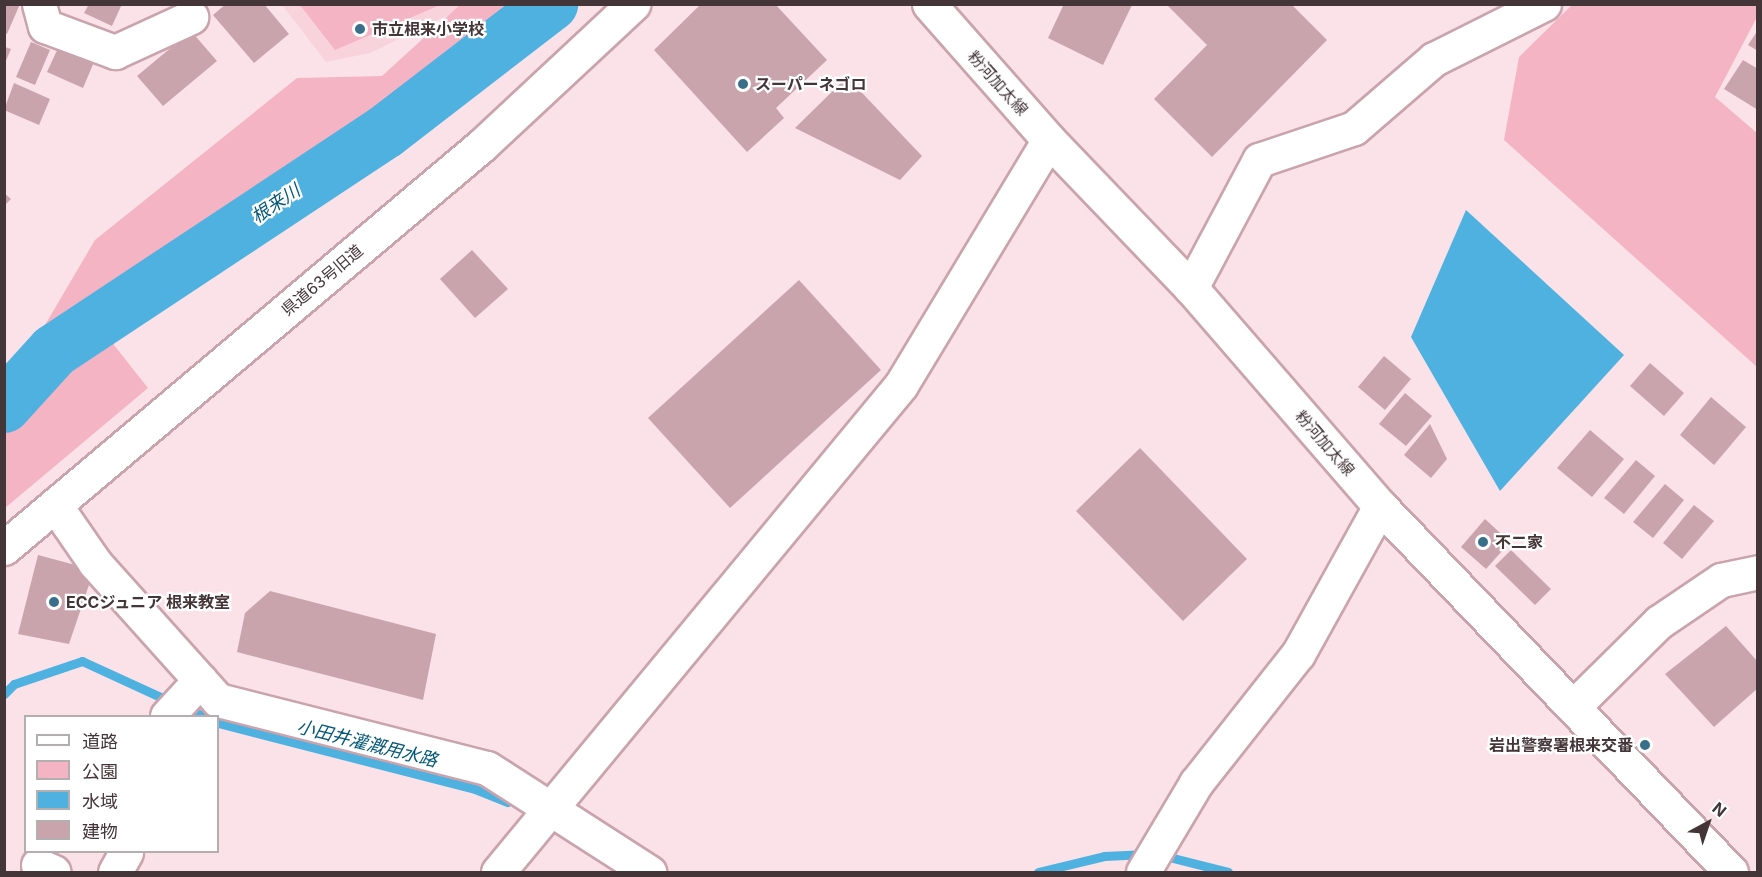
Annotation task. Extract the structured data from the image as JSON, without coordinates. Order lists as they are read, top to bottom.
{
  "streets": {
    "street": ["粉河加太線", "県道63号旧道"]
  },
  "water": ["根来川", "小田井灌漑用水路"],
  "places": [
    "市立根来小学校",
    "スーパーネゴロ",
    "不二家",
    "ECCジュニア 根来教室",
    "岩出警察署根来交番"
  ],
  "legend": [
    "道路",
    "公園",
    "水域",
    "建物"
  ],
  "north": "top right"
}
